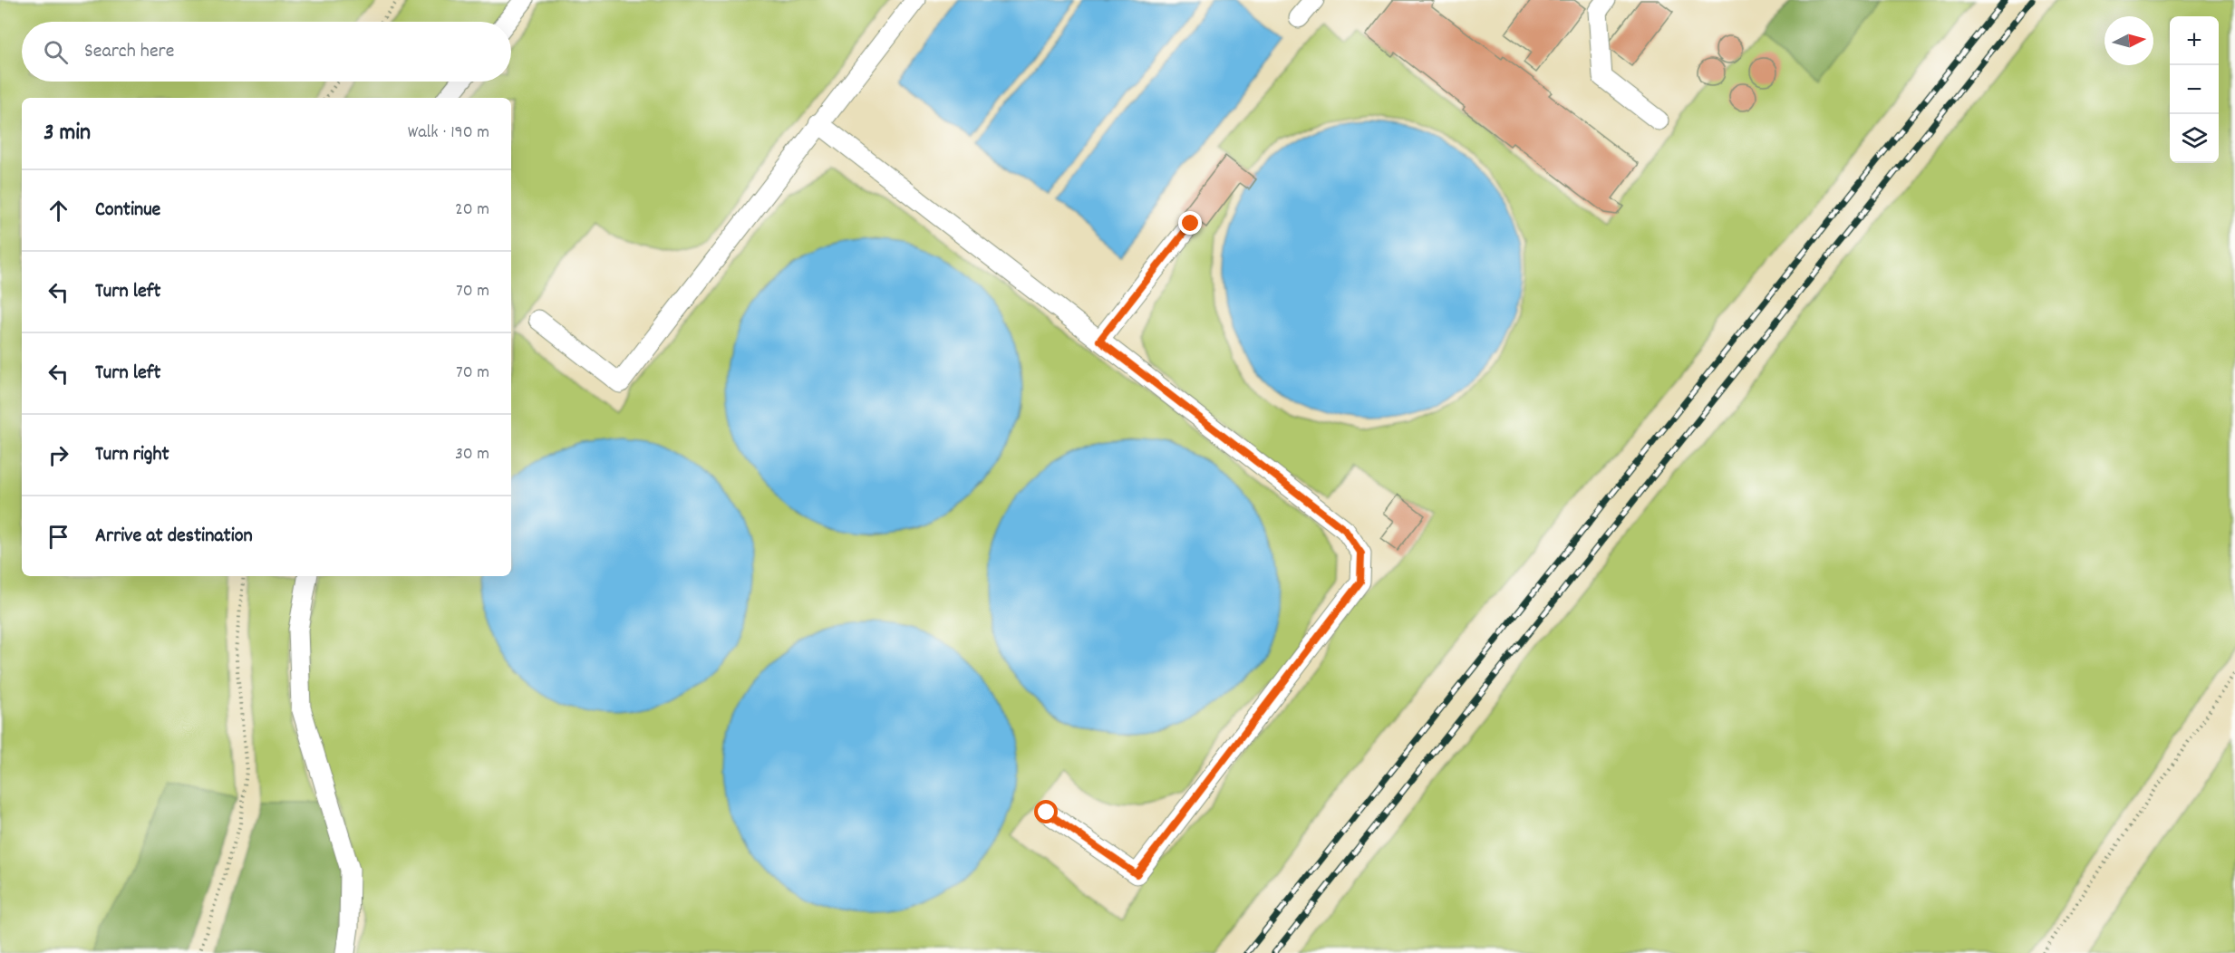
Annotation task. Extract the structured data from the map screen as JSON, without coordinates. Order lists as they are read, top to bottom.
{
  "north": "right",
  "page": {
    "map_buttons": ["+", "−"],
    "search": "Search here",
    "heading": ["3 min", "Walk · 190 m"],
    "list": [
      ["Continue", "20 m"],
      ["Turn left", "70 m"],
      ["Turn left", "70 m"],
      ["Turn right", "30 m"],
      "Arrive at destination"
    ]
  }
}
